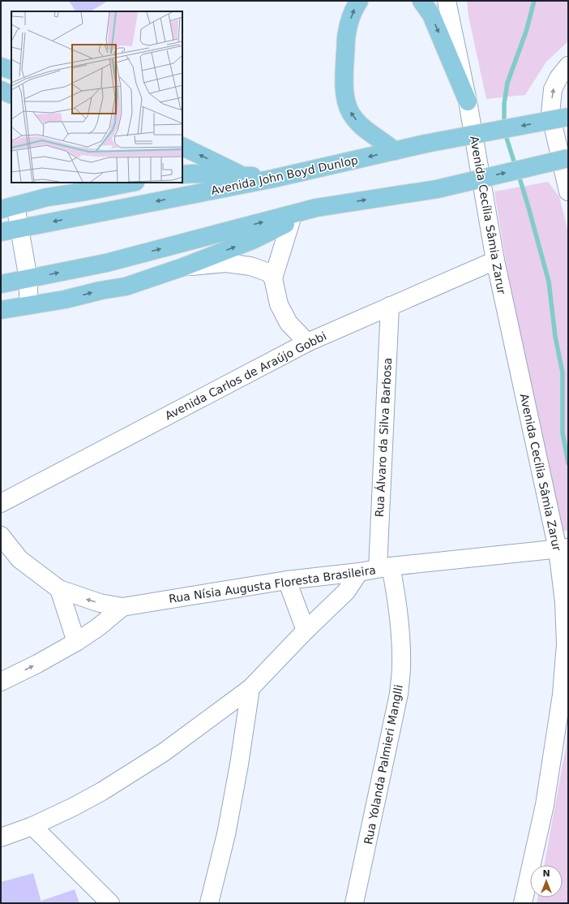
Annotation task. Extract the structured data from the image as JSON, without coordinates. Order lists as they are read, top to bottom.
{
  "streets": {
    "main road": ["Avenida John Boyd Dunlop"],
    "street": [
      "Avenida Cecília Sâmia Zarur",
      "Avenida Carlos de Araújo Gobbi",
      "Rua Álvaro da Silva Barbosa",
      "Rua Nísia Augusta Floresta Brasileira",
      "Rua Yolanda Palmieri Manglli"
    ]
  },
  "crossings": [
    ["Avenida Cecília Sâmia Zarur", "Avenida Carlos de Araújo Gobbi"],
    ["Avenida Cecília Sâmia Zarur", "Rua Nísia Augusta Floresta Brasileira"],
    ["Avenida Carlos de Araújo Gobbi", "Rua Álvaro da Silva Barbosa"],
    ["Rua Álvaro da Silva Barbosa", "Rua Nísia Augusta Floresta Brasileira"],
    ["Rua Álvaro da Silva Barbosa", "Rua Yolanda Palmieri Manglli"],
    ["Rua Nísia Augusta Floresta Brasileira", "Rua Yolanda Palmieri Manglli"]
  ],
  "north": "top"
}
